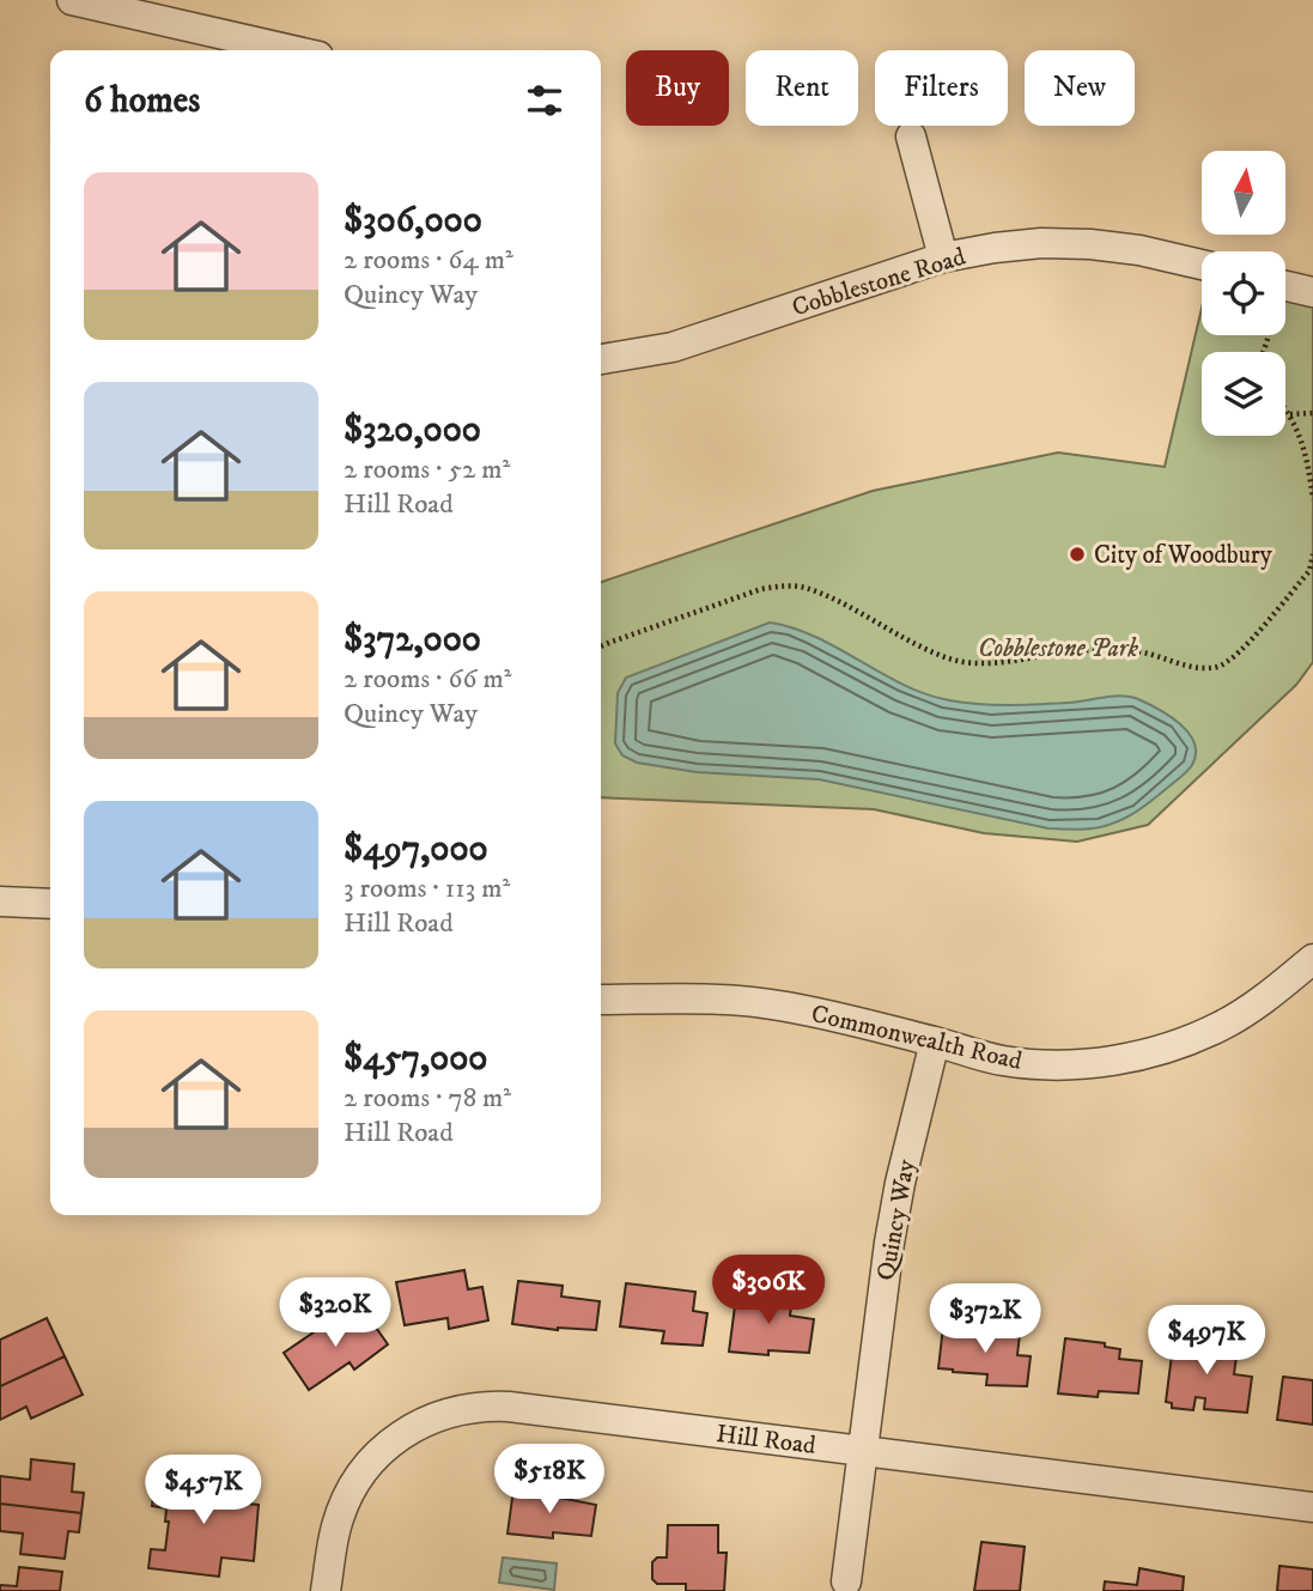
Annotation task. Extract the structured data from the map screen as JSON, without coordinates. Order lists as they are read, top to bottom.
{
  "streets": {
    "street": [
      "Cobblestone Road",
      "Commonwealth Road",
      "Quincy Way",
      "Hill Road"
    ]
  },
  "crossings": [
    ["Commonwealth Road", "Quincy Way"],
    ["Quincy Way", "Hill Road"]
  ],
  "parks": ["Cobblestone Park"],
  "places": ["City of Woodbury"],
  "north": "top",
  "page": {
    "chip": [
      "Buy",
      "Rent",
      "Filters",
      "New"
    ],
    "heading": "6 homes",
    "list": [
      {
        "name": "$306,000",
        "note": "2 rooms · 64 m² · Quincy Way"
      },
      {
        "name": "$320,000",
        "note": "2 rooms · 52 m² · Hill Road"
      },
      {
        "name": "$372,000",
        "note": "2 rooms · 66 m² · Quincy Way"
      },
      {
        "name": "$497,000",
        "note": "3 rooms · 113 m² · Hill Road"
      },
      {
        "name": "$457,000",
        "note": "2 rooms · 78 m² · Hill Road"
      }
    ],
    "price": [
      "$306K",
      "$320K",
      "$372K",
      "$497K",
      "$518K",
      "$457K"
    ]
  }
}
